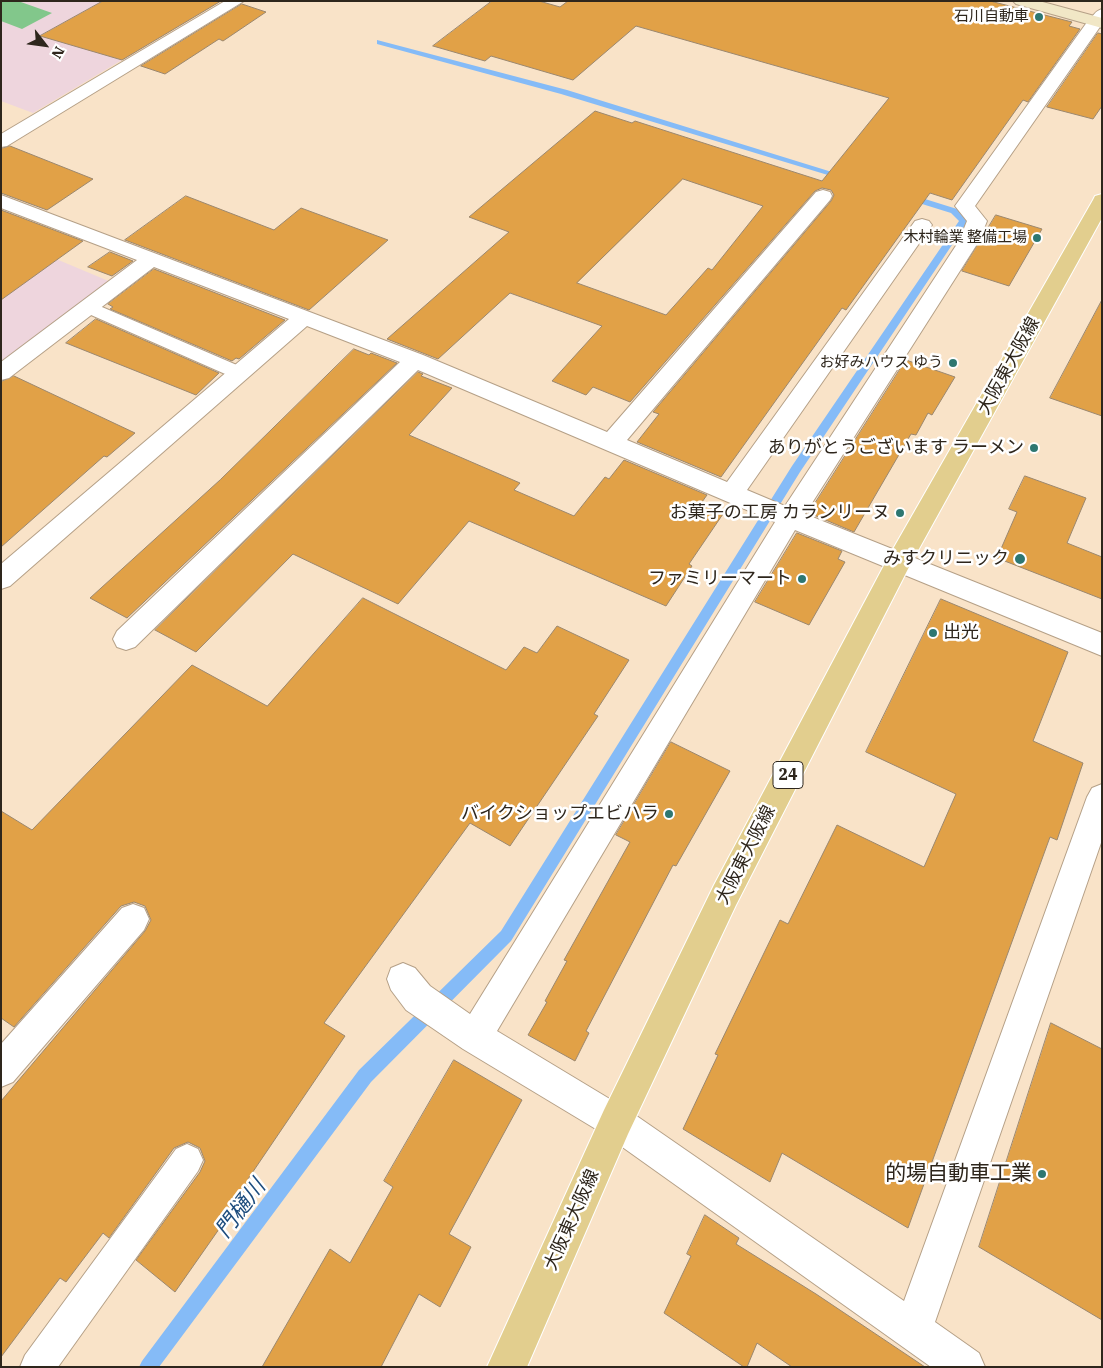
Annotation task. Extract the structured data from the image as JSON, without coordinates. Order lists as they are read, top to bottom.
{
  "streets": {
    "main road": ["大阪東大阪線", "24"]
  },
  "water": ["門樋川"],
  "places": [
    "石川自動車",
    "木村輪業 整備工場",
    "お好みハウス ゆう",
    "ありがとうございます ラーメン",
    "お菓子の工房 カランリーヌ",
    "みすクリニック",
    "ファミリーマート",
    "出光",
    "バイクショップエビハラ",
    "的場自動車工業"
  ],
  "north": "bottom right"
}
